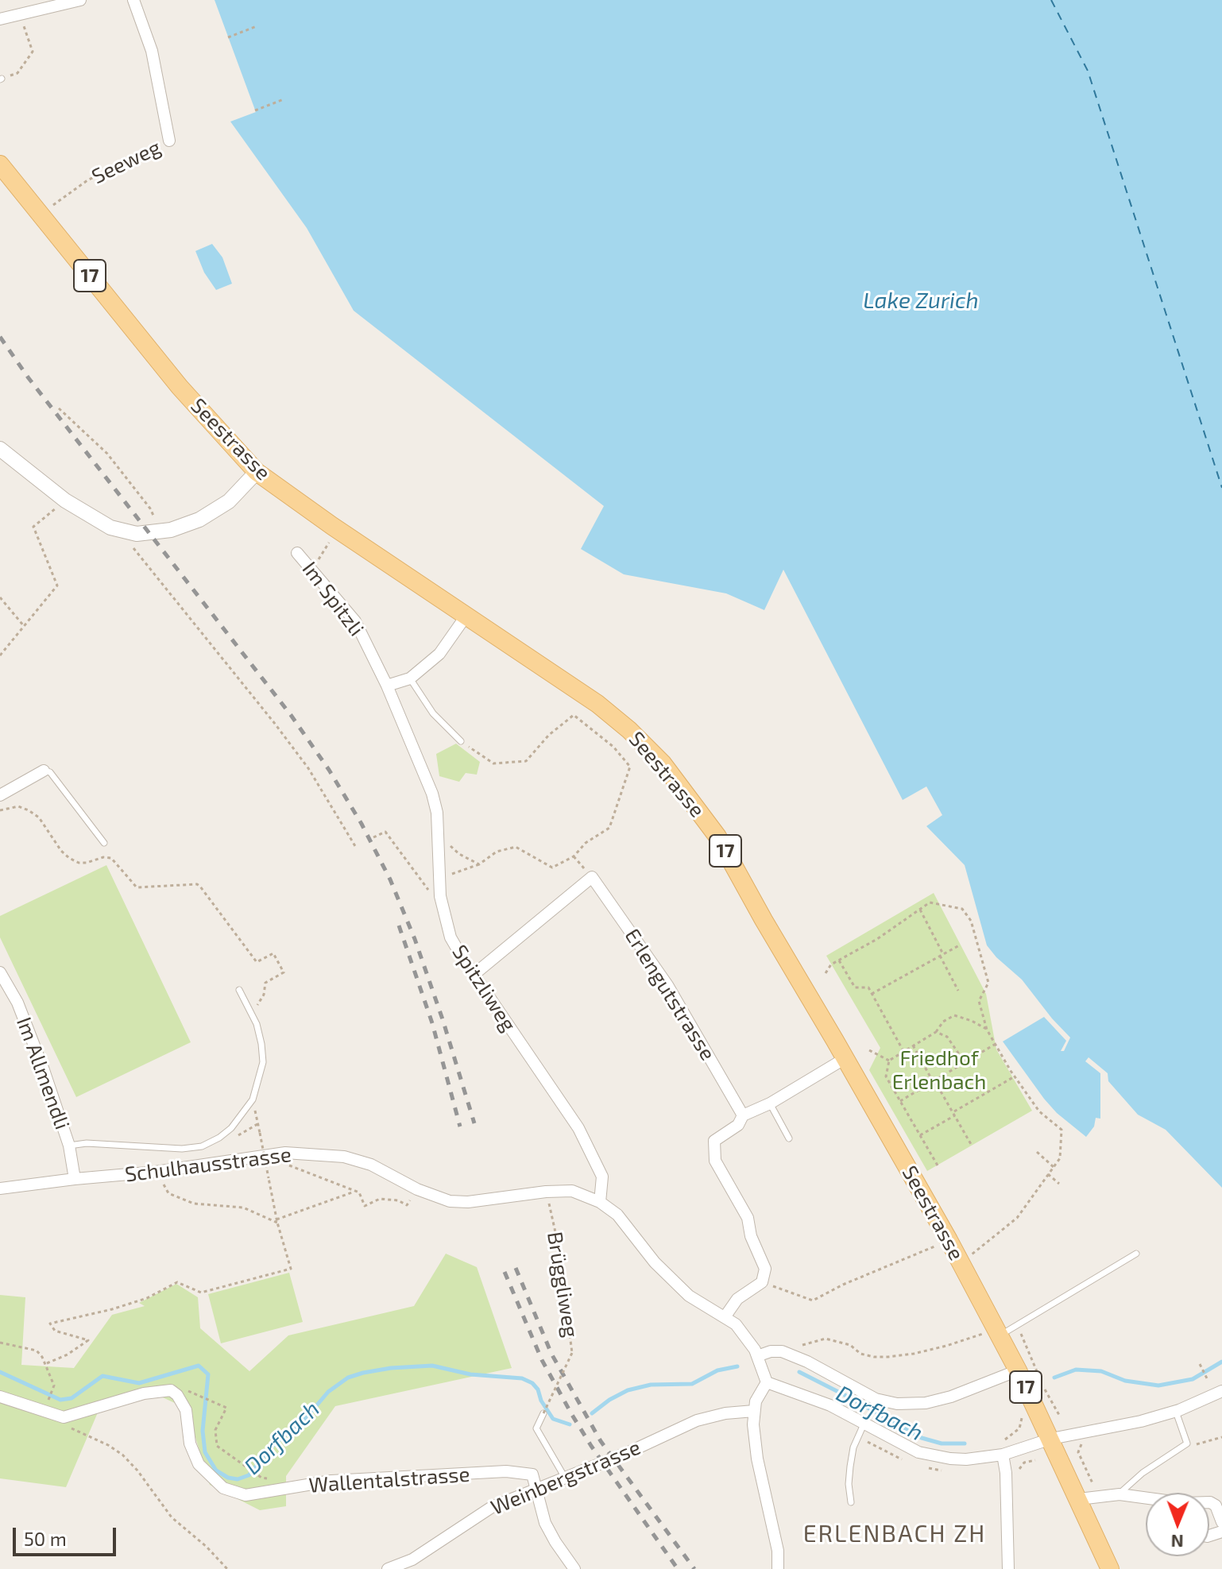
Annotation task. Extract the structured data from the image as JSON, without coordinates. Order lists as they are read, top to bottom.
{
  "streets": {
    "main road": ["17", "Seestrasse"],
    "street": [
      "Seeweg",
      "Im Spitzli",
      "Spitzliweg",
      "Erlengutstrasse",
      "Im Allmendli",
      "Schulhausstrasse",
      "Weinbergstrasse",
      "Wallentalstrasse"
    ],
    "path": ["Brüggliweg"]
  },
  "crossings": [
    ["Seeweg", "Seestrasse"],
    ["Im Spitzli", "Spitzliweg"],
    ["Spitzliweg", "Erlengutstrasse"],
    ["Spitzliweg", "Schulhausstrasse"],
    ["Im Allmendli", "Schulhausstrasse"],
    ["Schulhausstrasse", "Brüggliweg"],
    ["Weinbergstrasse", "Wallentalstrasse"]
  ],
  "districts": ["ERLENBACH ZH"],
  "water": ["Lake Zurich", "Dorfbach"],
  "parks": ["Friedhof Erlenbach"],
  "scale_bar": "50 m",
  "north": "bottom"
}
